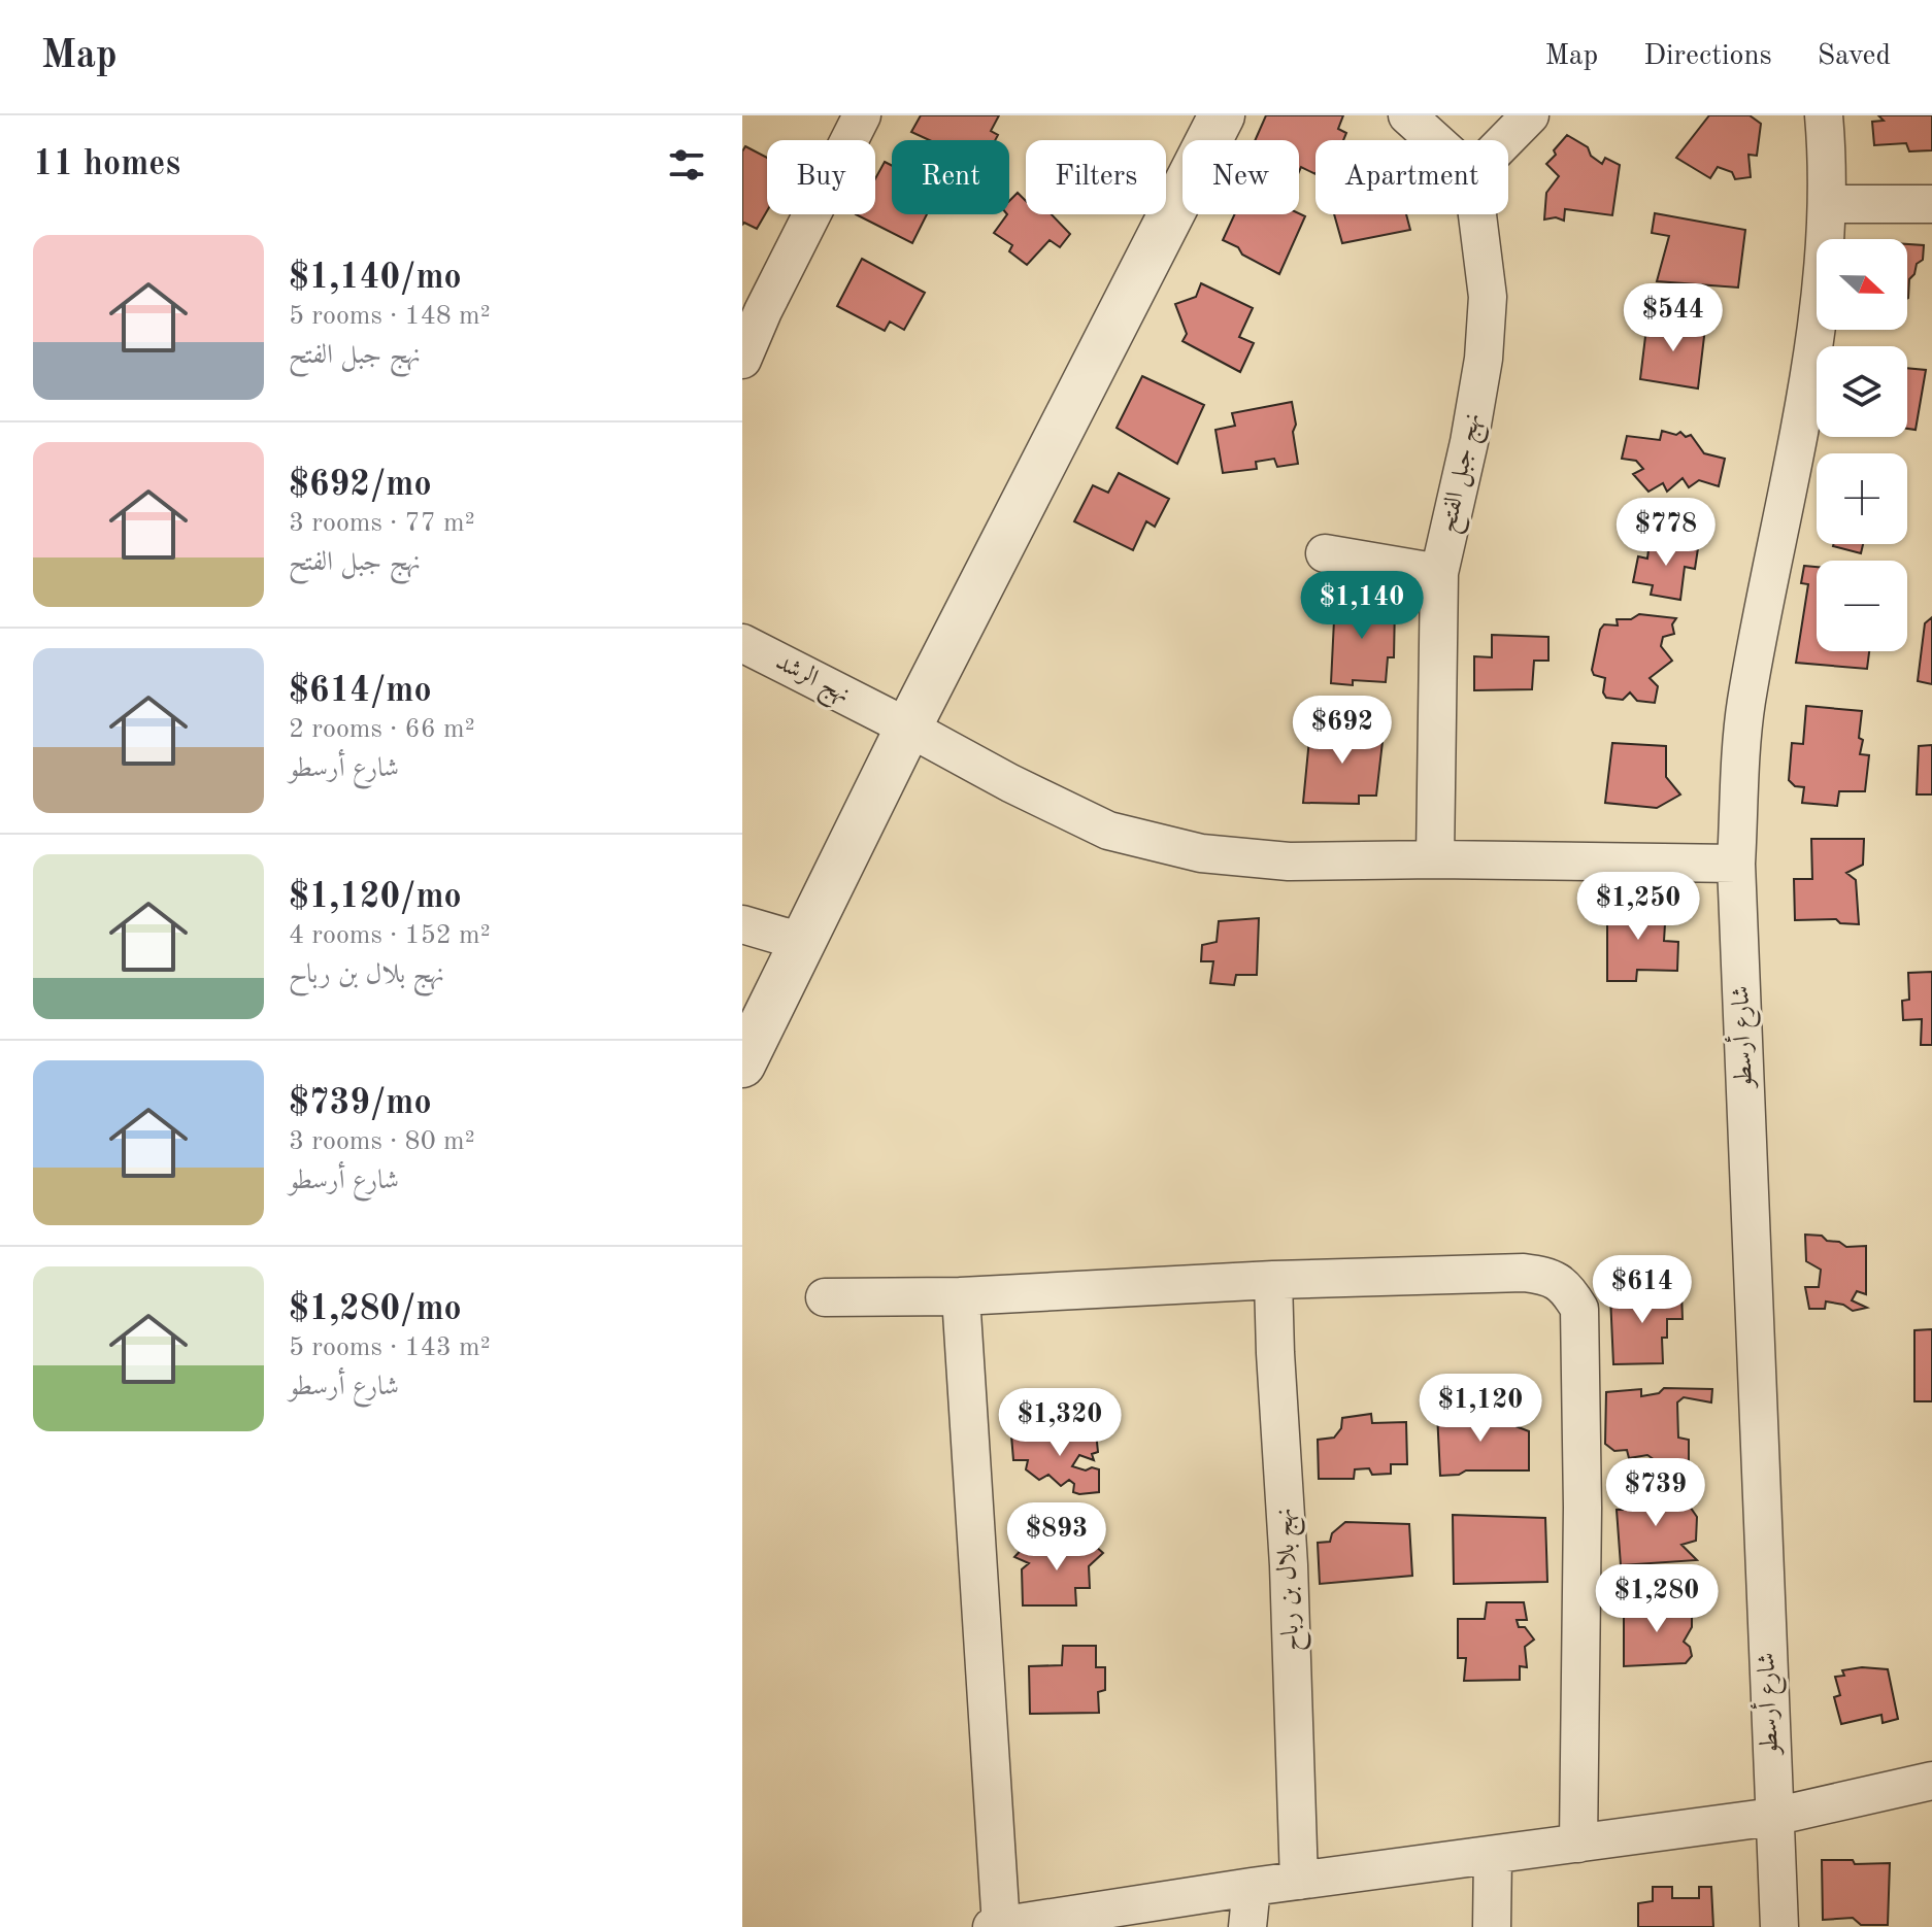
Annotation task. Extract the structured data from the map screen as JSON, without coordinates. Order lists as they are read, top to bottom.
{
  "streets": {
    "street": [
      "نهج جبل الفتح",
      "نهج الرشد",
      "شارع أرسطو",
      "نهج بلال بن رباح"
    ]
  },
  "crossings": [
    ["نهج جبل الفتح", "نهج الرشد"],
    ["نهج الرشد", "شارع أرسطو"]
  ],
  "north": "right",
  "page": {
    "header": "Map",
    "nav": ["Map", "Directions", "Saved"],
    "heading": "11 homes",
    "chip": [
      "Buy",
      "Rent",
      "Filters",
      "New",
      "Apartment"
    ],
    "list": [
      {
        "name": "$1,140/mo",
        "note": "5 rooms · 148 m² · نهج جبل الفتح"
      },
      {
        "name": "$692/mo",
        "note": "3 rooms · 77 m² · نهج جبل الفتح"
      },
      {
        "name": "$614/mo",
        "note": "2 rooms · 66 m² · شارع أرسطو"
      },
      {
        "name": "$1,120/mo",
        "note": "4 rooms · 152 m² · نهج بلال بن رباح"
      },
      {
        "name": "$739/mo",
        "note": "3 rooms · 80 m² · شارع أرسطو"
      },
      {
        "name": "$1,280/mo",
        "note": "5 rooms · 143 m² · شارع أرسطو"
      }
    ],
    "map_buttons": ["+", "−"],
    "price": [
      "$544",
      "$778",
      "$1,140",
      "$692",
      "$1,250",
      "$614",
      "$1,120",
      "$1,320",
      "$739",
      "$893",
      "$1,280"
    ]
  }
}
